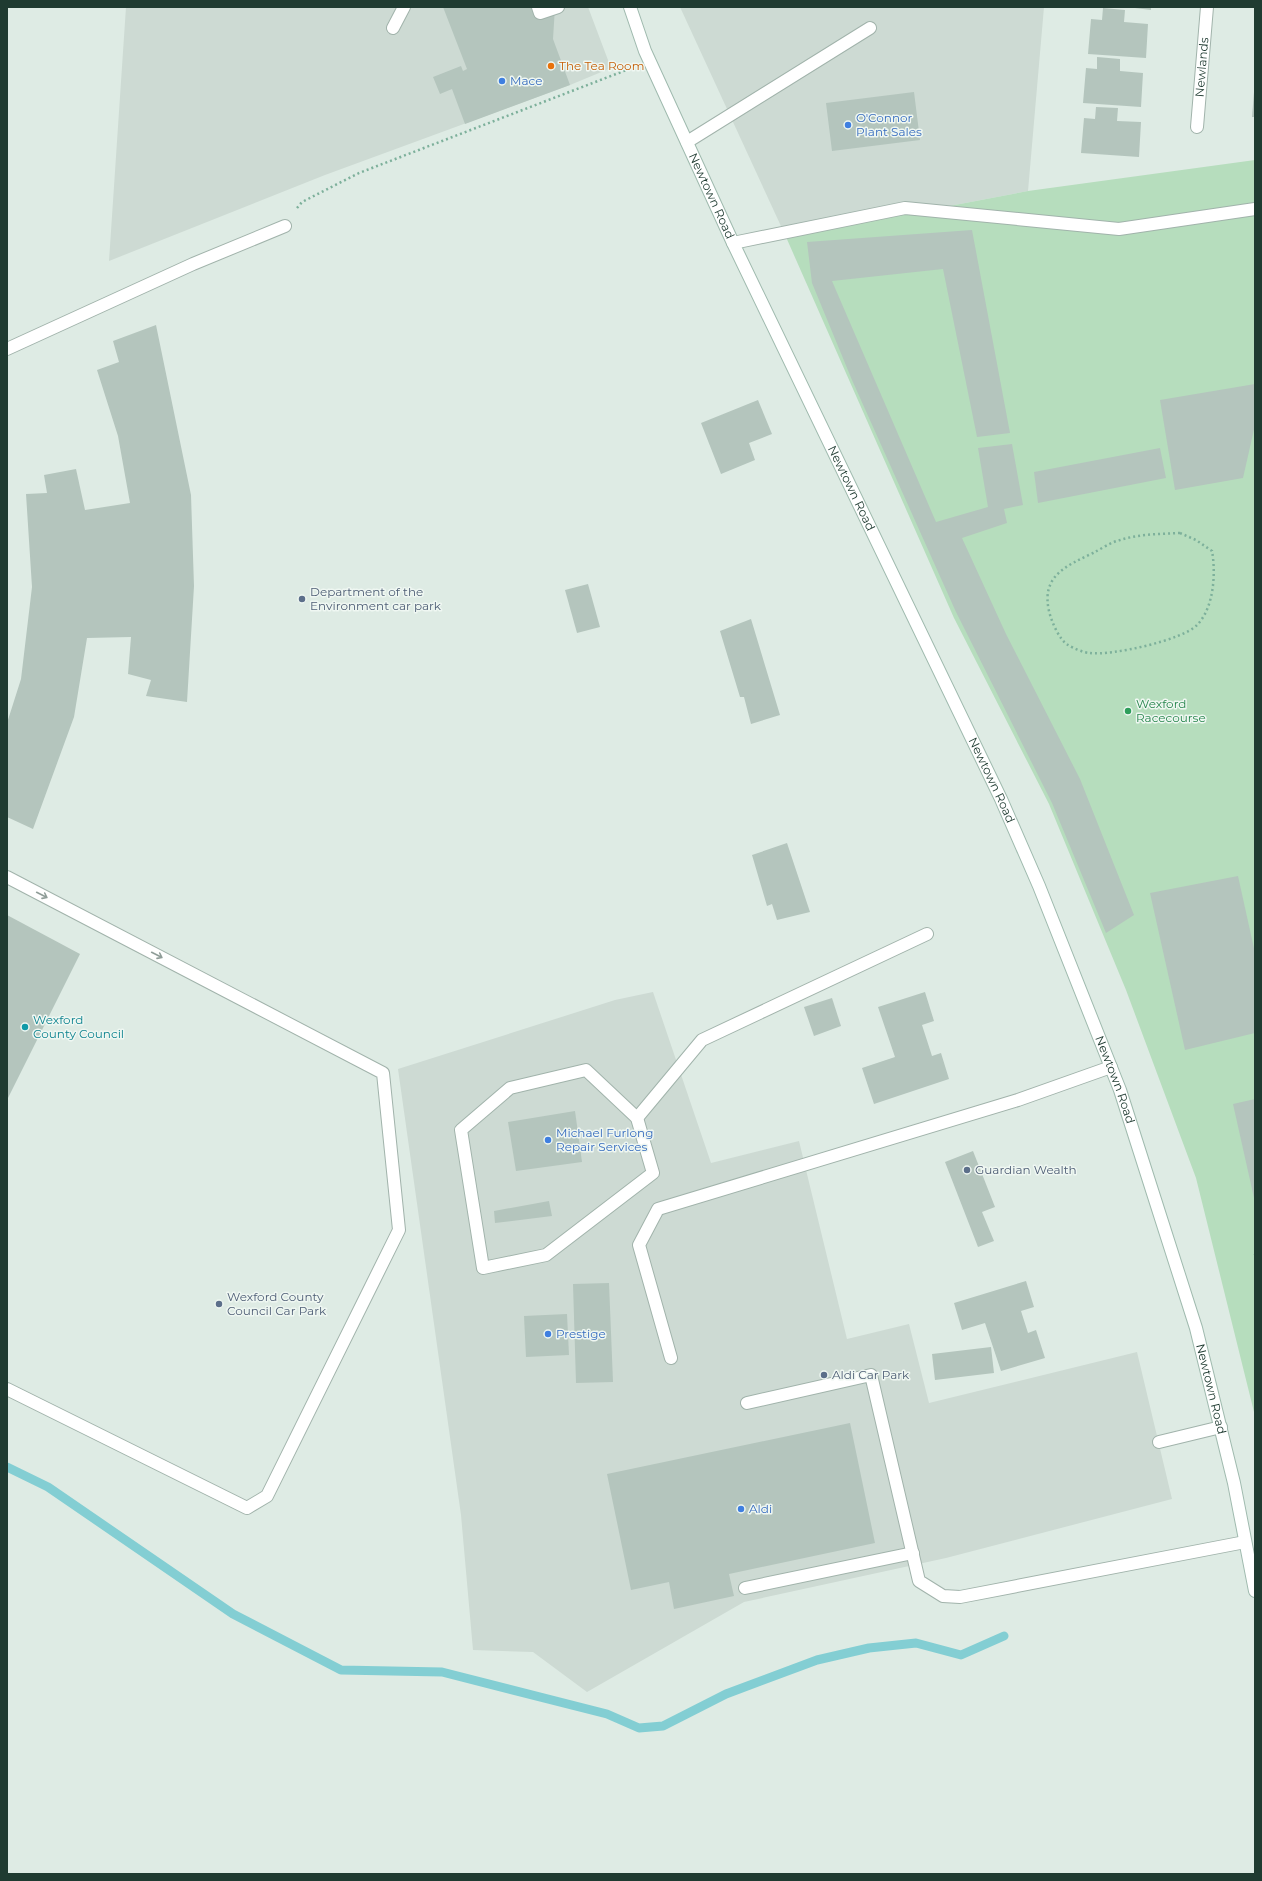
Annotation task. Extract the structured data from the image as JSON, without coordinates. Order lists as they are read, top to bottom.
{
  "streets": {
    "main road": ["Newlands", "Newtown Road"]
  },
  "places": [
    "The Tea Room",
    "Mace",
    "O'Connor Plant Sales",
    "Department of the Environment car park",
    "Wexford Racecourse",
    "Wexford County Council",
    "Michael Furlong Repair Services",
    "Guardian Wealth",
    "Wexford County Council Car Park",
    "Prestige",
    "Aldi Car Park",
    "Aldi"
  ]
}
